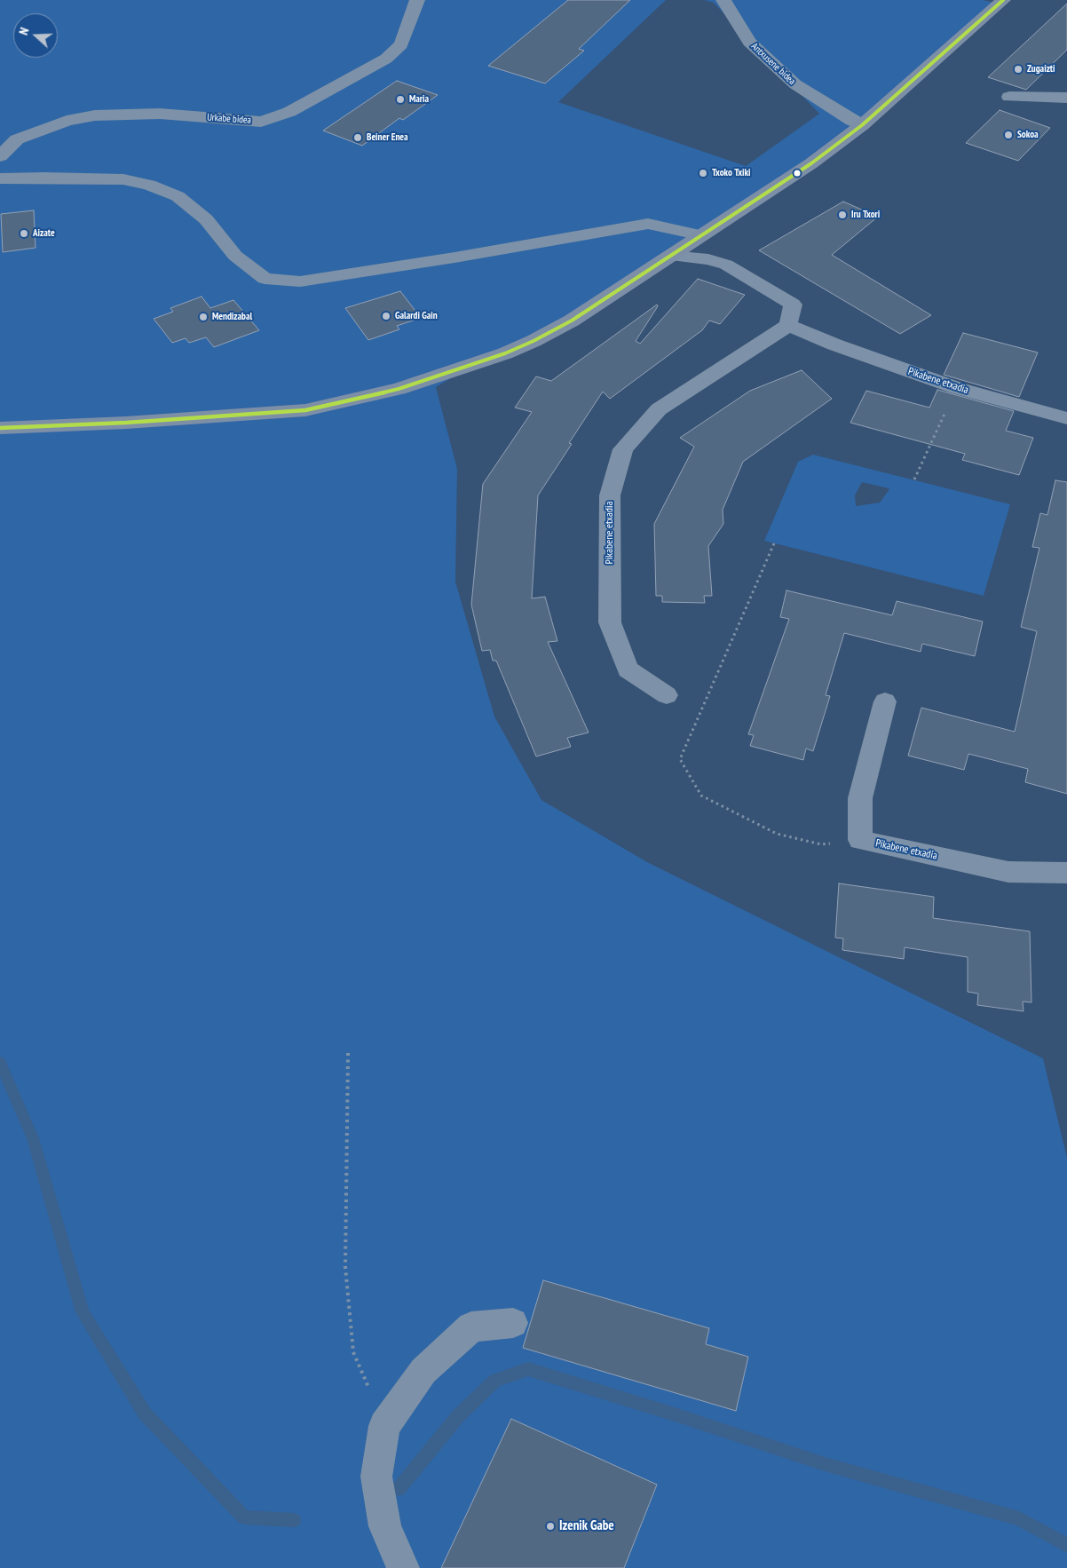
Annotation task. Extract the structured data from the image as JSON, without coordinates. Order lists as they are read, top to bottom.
{
  "streets": {
    "street": ["Antxusene bidea", "Urkabe bidea", "Pikabene etxadia"]
  },
  "places": [
    "Zugaizti",
    "Maria",
    "Sokoa",
    "Beiner Enea",
    "Txoko Txiki",
    "Iru Txori",
    "Aizate",
    "Galardi Gain",
    "Mendizabal",
    "Izenik Gabe"
  ],
  "north": "left"
}
